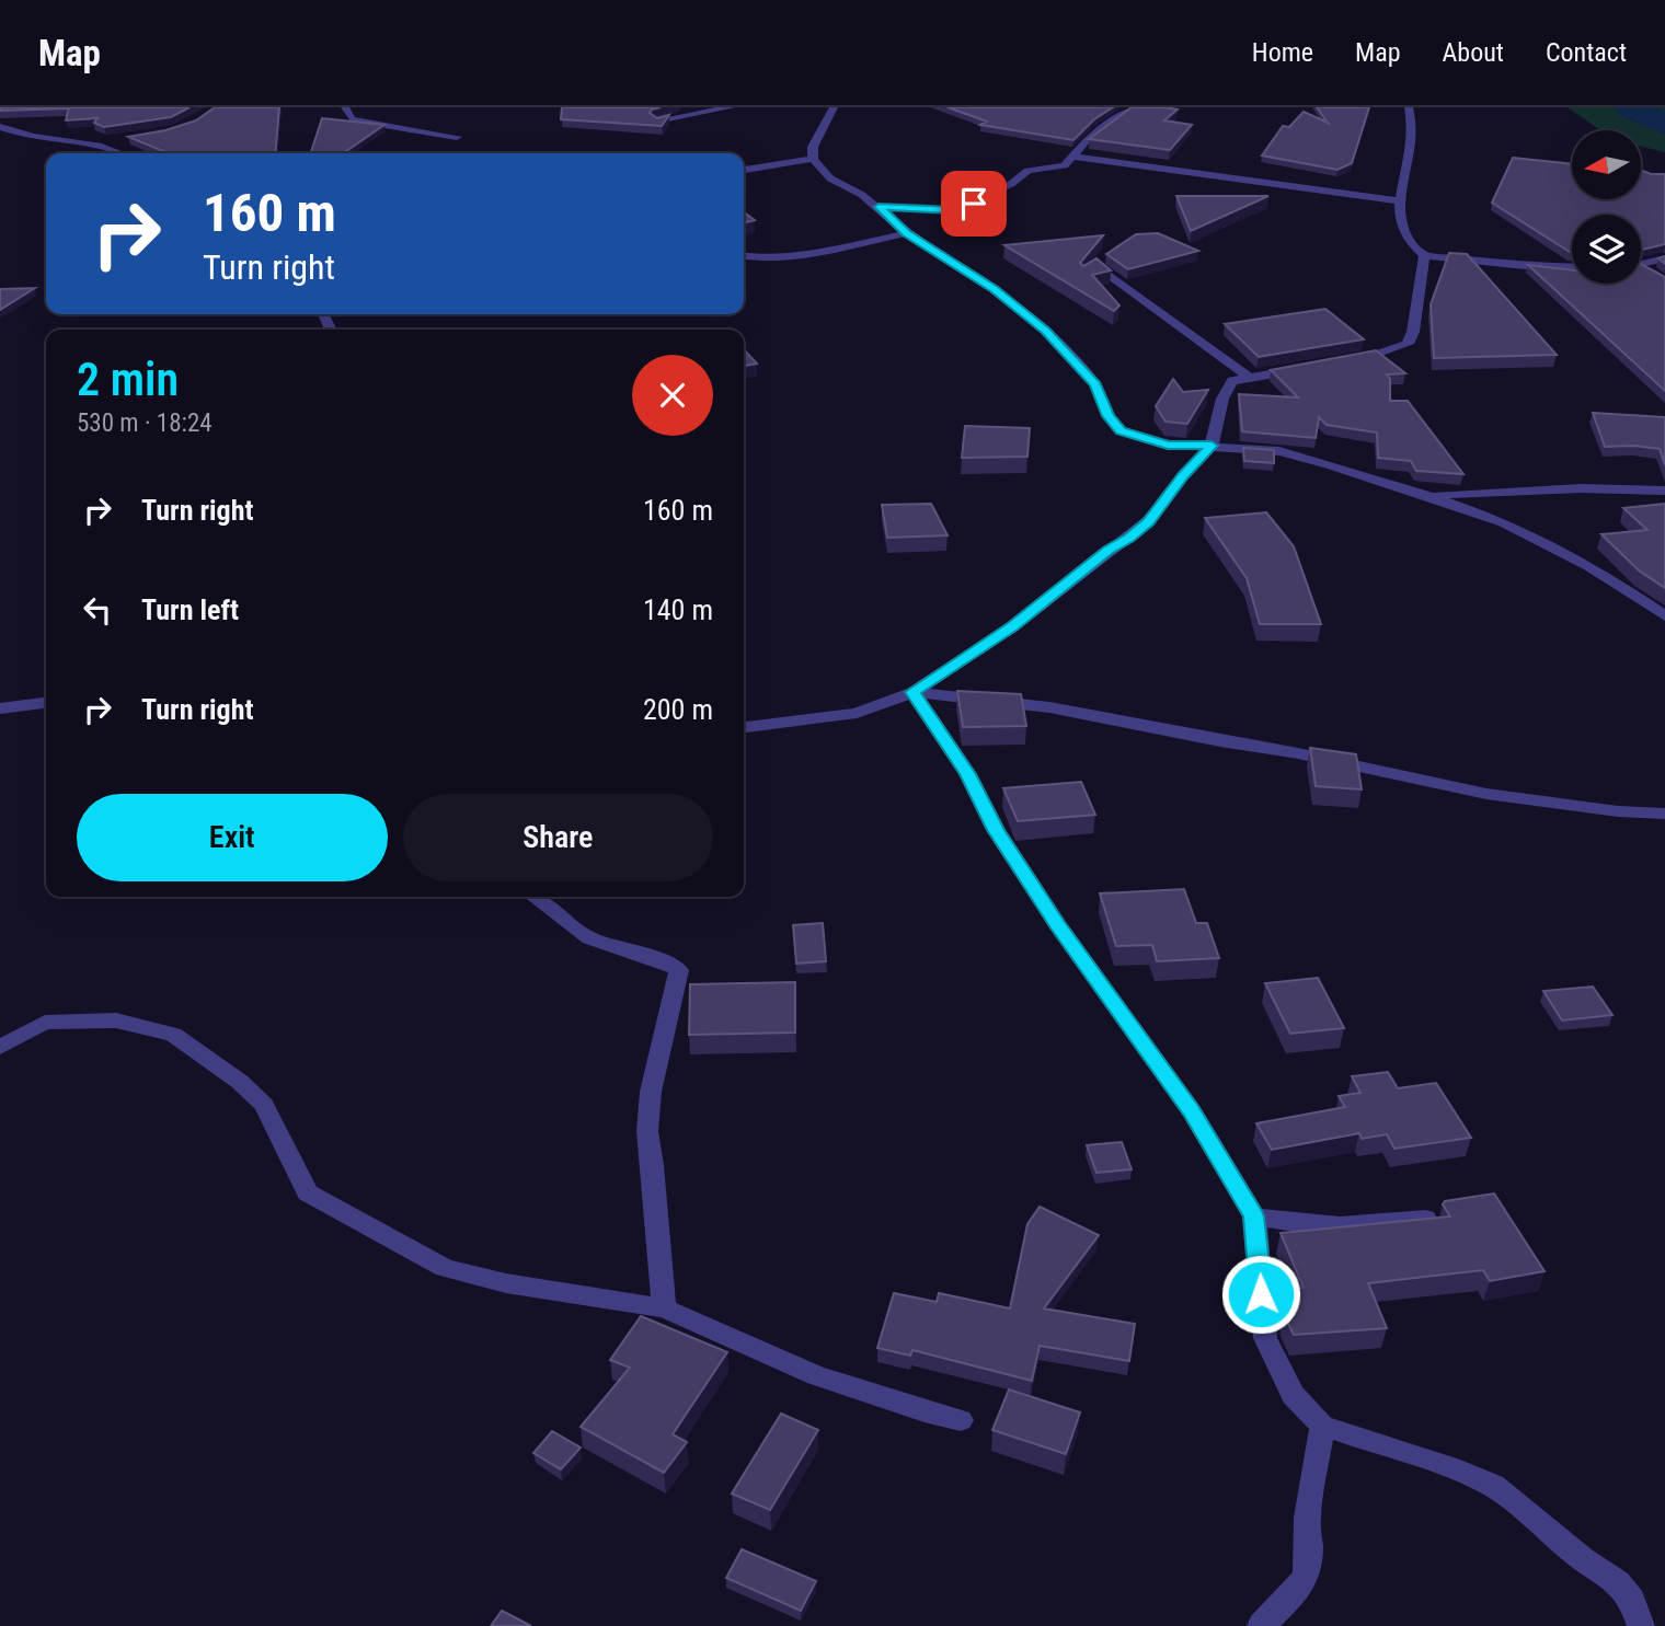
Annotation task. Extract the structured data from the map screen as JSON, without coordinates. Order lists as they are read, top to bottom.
{
  "north": "left",
  "page": {
    "header": "Map",
    "nav": [
      "Home",
      "Map",
      "About",
      "Contact"
    ],
    "turn": ["160 m", "Turn right"],
    "heading": ["2 min", "530 m · 18:24"],
    "list": [
      {
        "name": "Turn right",
        "value": "160 m"
      },
      {
        "name": "Turn left",
        "value": "140 m"
      },
      {
        "name": "Turn right",
        "value": "200 m"
      }
    ],
    "buttons": ["Exit", "Share"]
  }
}
